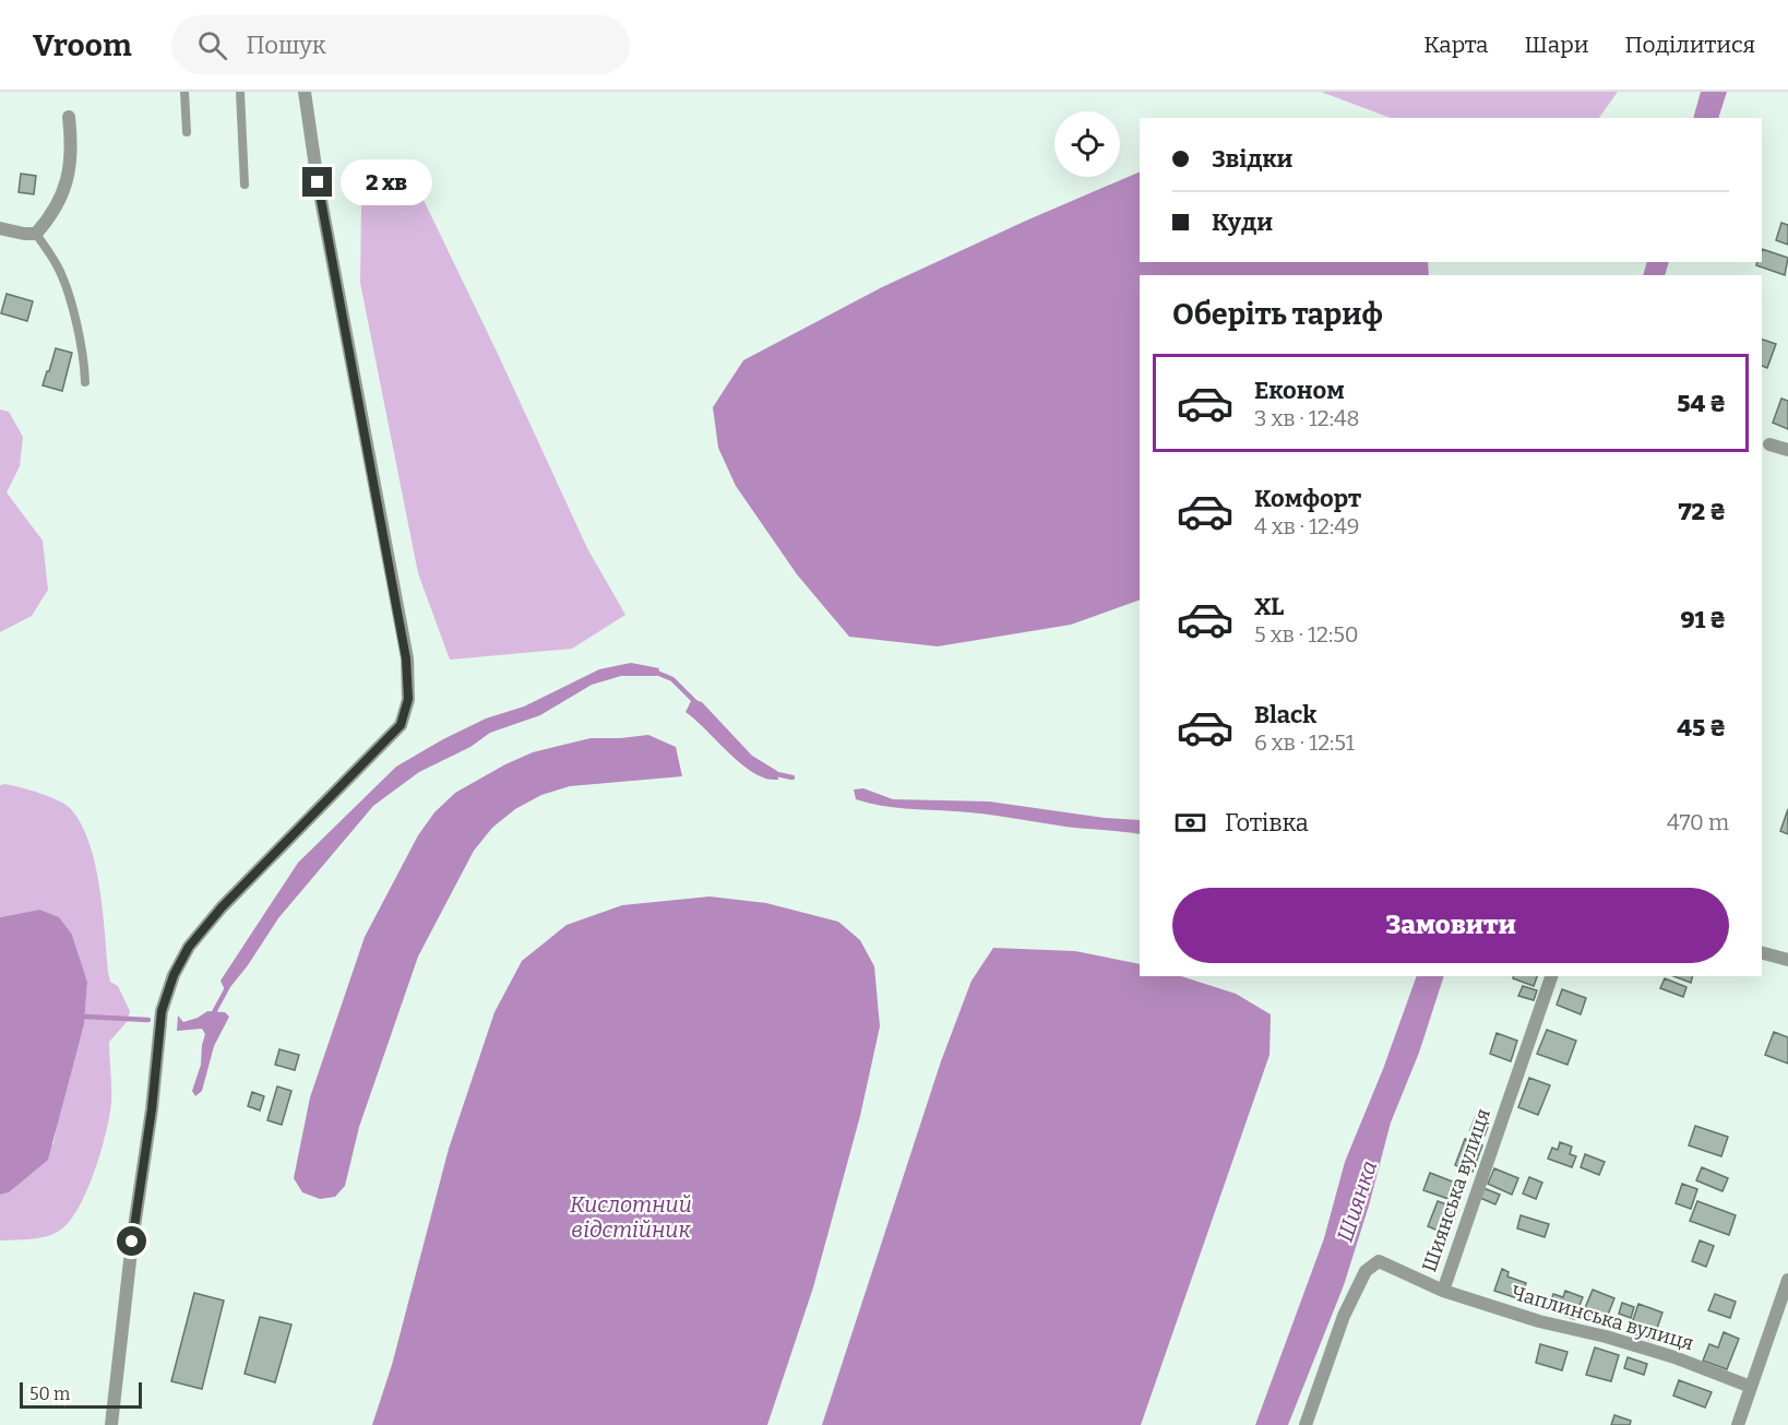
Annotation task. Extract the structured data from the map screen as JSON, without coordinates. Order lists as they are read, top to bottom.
{
  "streets": {
    "street": ["Шиянська вулиця", "Чаплинська вулиця"]
  },
  "crossings": [
    ["Шиянська вулиця", "Чаплинська вулиця"]
  ],
  "water": ["Шиянка", "Кислотний відстійник"],
  "scale_bar": "50 m",
  "page": {
    "header": "Vroom",
    "search": "Пошук",
    "nav": ["Карта", "Шари", "Поділитися"],
    "banner": ["Звідки", "Куди"],
    "bubble": "2 хв",
    "heading": "Оберіть тариф",
    "list": [
      {
        "name": "Економ",
        "note": "3 хв · 12:48",
        "value": "54 ₴"
      },
      {
        "name": "Комфорт",
        "note": "4 хв · 12:49",
        "value": "72 ₴"
      },
      {
        "name": "XL",
        "note": "5 хв · 12:50",
        "value": "91 ₴"
      },
      {
        "name": "Black",
        "note": "6 хв · 12:51",
        "value": "45 ₴"
      }
    ],
    "pay": ["Готівка", "470 m"],
    "buttons": "Замовити",
    "scale": "50 m"
  }
}
